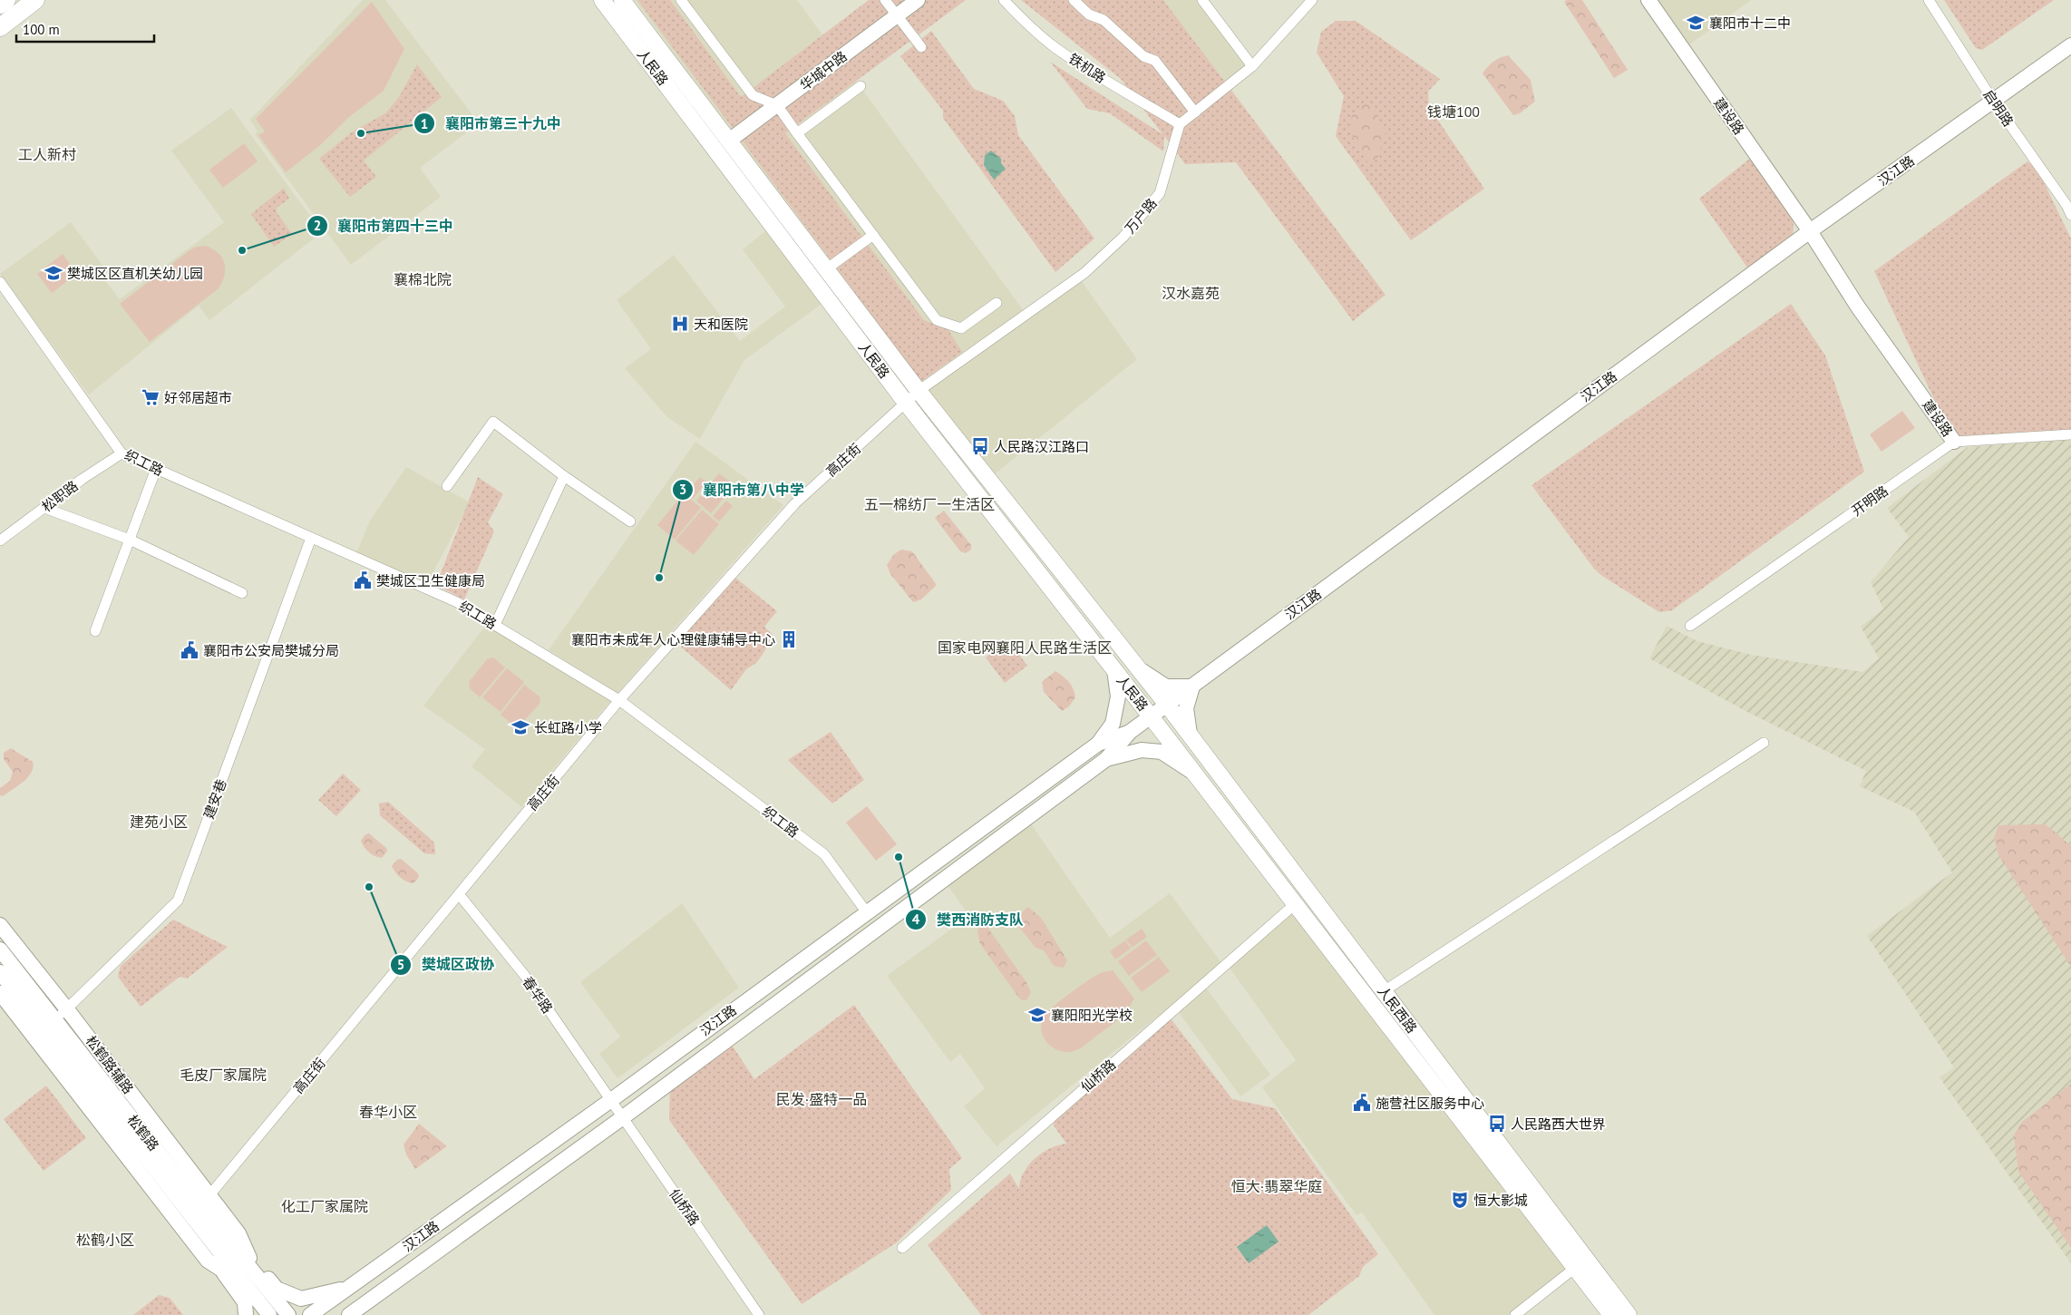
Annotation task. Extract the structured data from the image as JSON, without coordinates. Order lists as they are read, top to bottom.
{
  "streets": {
    "main road": [
      "人民路",
      "华城中路",
      "建设路",
      "汉江路",
      "人民西路",
      "松鹤路辅路",
      "松鹤路"
    ],
    "street": [
      "铁机路",
      "启明路",
      "万户路",
      "高庄街",
      "织工路",
      "松职路",
      "开明路",
      "建安巷",
      "春华路",
      "仙桥路"
    ]
  },
  "crossings": [
    ["人民路", "华城中路"],
    ["人民路", "汉江路"],
    ["人民路", "万户路"],
    ["人民路", "高庄街"],
    ["人民路", "人民西路"],
    ["铁机路", "万户路"],
    ["启明路", "汉江路"],
    ["建设路", "汉江路"],
    ["建设路", "开明路"],
    ["汉江路", "织工路"],
    ["汉江路", "春华路"],
    ["汉江路", "人民西路"],
    ["汉江路", "仙桥路"],
    ["万户路", "高庄街"],
    ["高庄街", "织工路"],
    ["高庄街", "春华路"],
    ["高庄街", "松鹤路辅路"],
    ["高庄街", "松鹤路"],
    ["织工路", "松职路"],
    ["织工路", "建安巷"],
    ["建安巷", "松鹤路辅路"],
    ["建安巷", "松鹤路"],
    ["春华路", "仙桥路"],
    ["人民西路", "仙桥路"],
    ["松鹤路辅路", "松鹤路"]
  ],
  "districts": [
    "钱塘100",
    "工人新村",
    "襄棉北院",
    "汉水嘉苑",
    "五一棉纺厂一生活区",
    "国家电网襄阳人民路生活区",
    "建苑小区",
    "毛皮厂家属院",
    "民发·盛特一品",
    "春华小区",
    "恒大·翡翠华庭",
    "化工厂家属院",
    "松鹤小区"
  ],
  "places": {
    "school or university": [
      "襄阳市十二中",
      "樊城区区直机关幼儿园",
      "长虹路小学",
      "襄阳阳光学校"
    ],
    "other": [
      "襄阳市第三十九中",
      "襄阳市第四十三中",
      "襄阳市第八中学",
      "樊西消防支队",
      "樊城区政协"
    ],
    "hospital": ["天和医院"],
    "supermarket": ["好邻居超市"],
    "bus stop": ["人民路汉江路口", "人民路西大世界"],
    "public building": ["樊城区卫生健康局", "襄阳市公安局樊城分局", "施营社区服务中心"],
    "building": ["襄阳市未成年人心理健康辅导中心"],
    "theatre": ["恒大影城"]
  },
  "scale_bar": "100 m"
}
